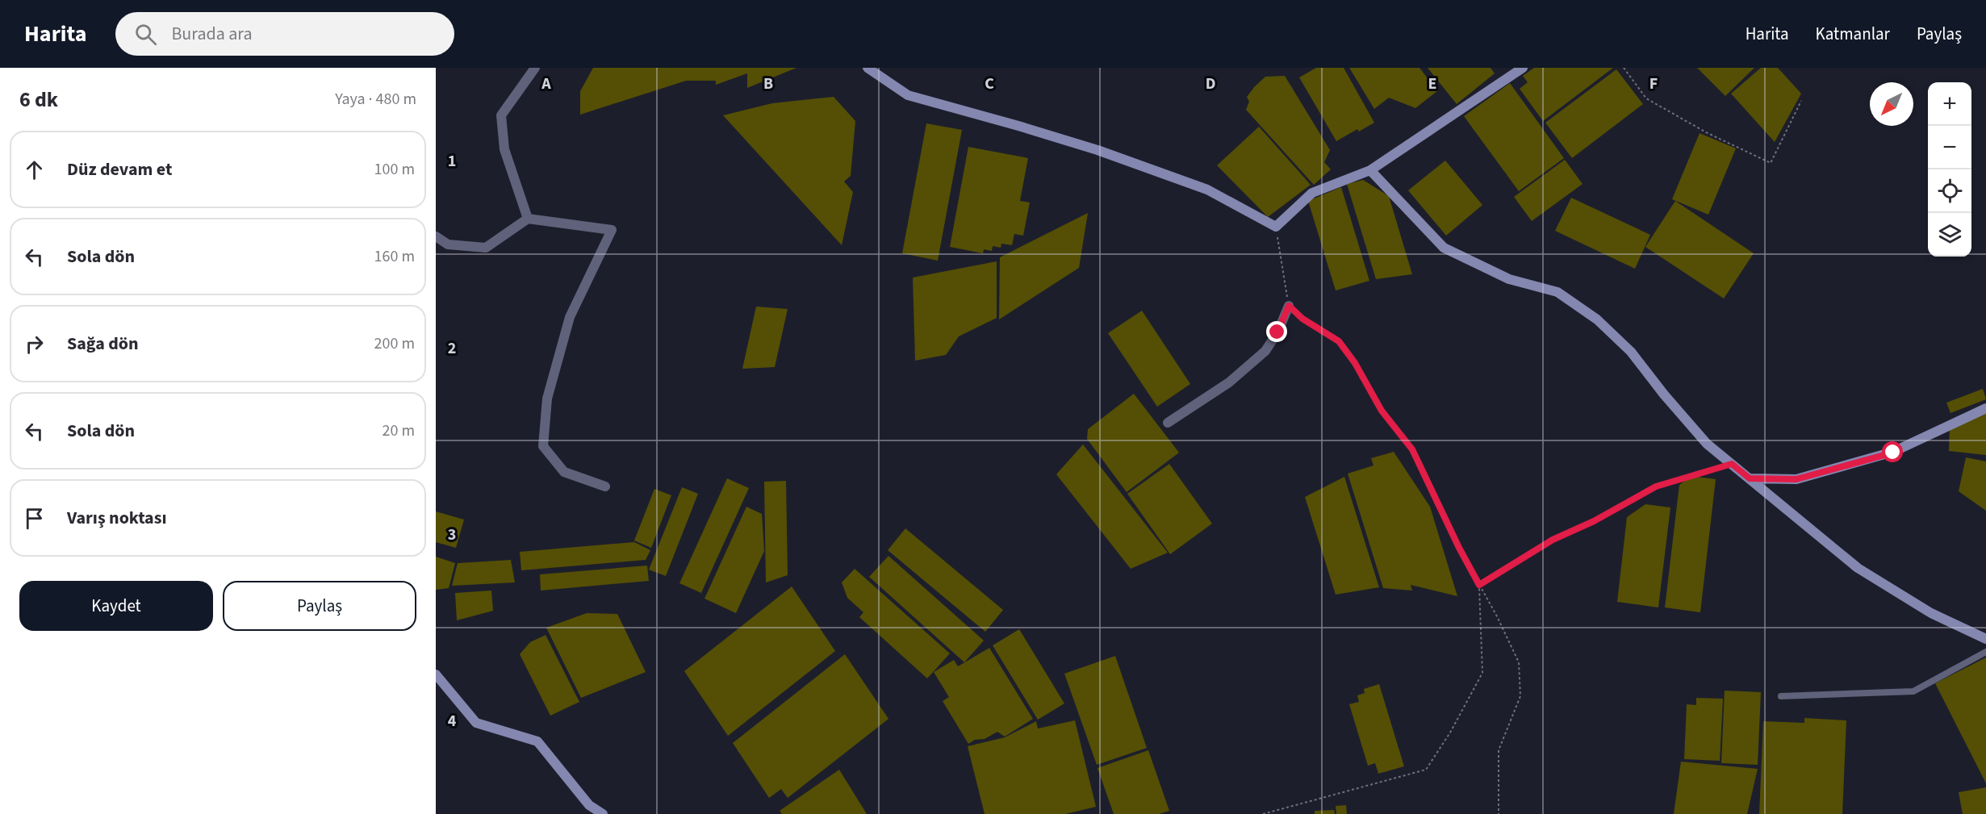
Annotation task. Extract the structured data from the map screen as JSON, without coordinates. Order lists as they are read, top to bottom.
{
  "north": "bottom left",
  "page": {
    "header": "Harita",
    "search": "Burada ara",
    "nav": ["Harita", "Katmanlar", "Paylaş"],
    "heading": ["6 dk", "Yaya · 480 m"],
    "map_buttons": ["+", "−"],
    "list": [
      ["Düz devam et", "100 m"],
      ["Sola dön", "160 m"],
      ["Sağa dön", "200 m"],
      ["Sola dön", "20 m"],
      "Varış noktası"
    ],
    "buttons": ["Kaydet", "Paylaş"]
  },
  "grid": {
    "columns": [
      "A",
      "B",
      "C",
      "D",
      "E",
      "F"
    ],
    "rows": [
      "1",
      "2",
      "3",
      "4"
    ]
  }
}
